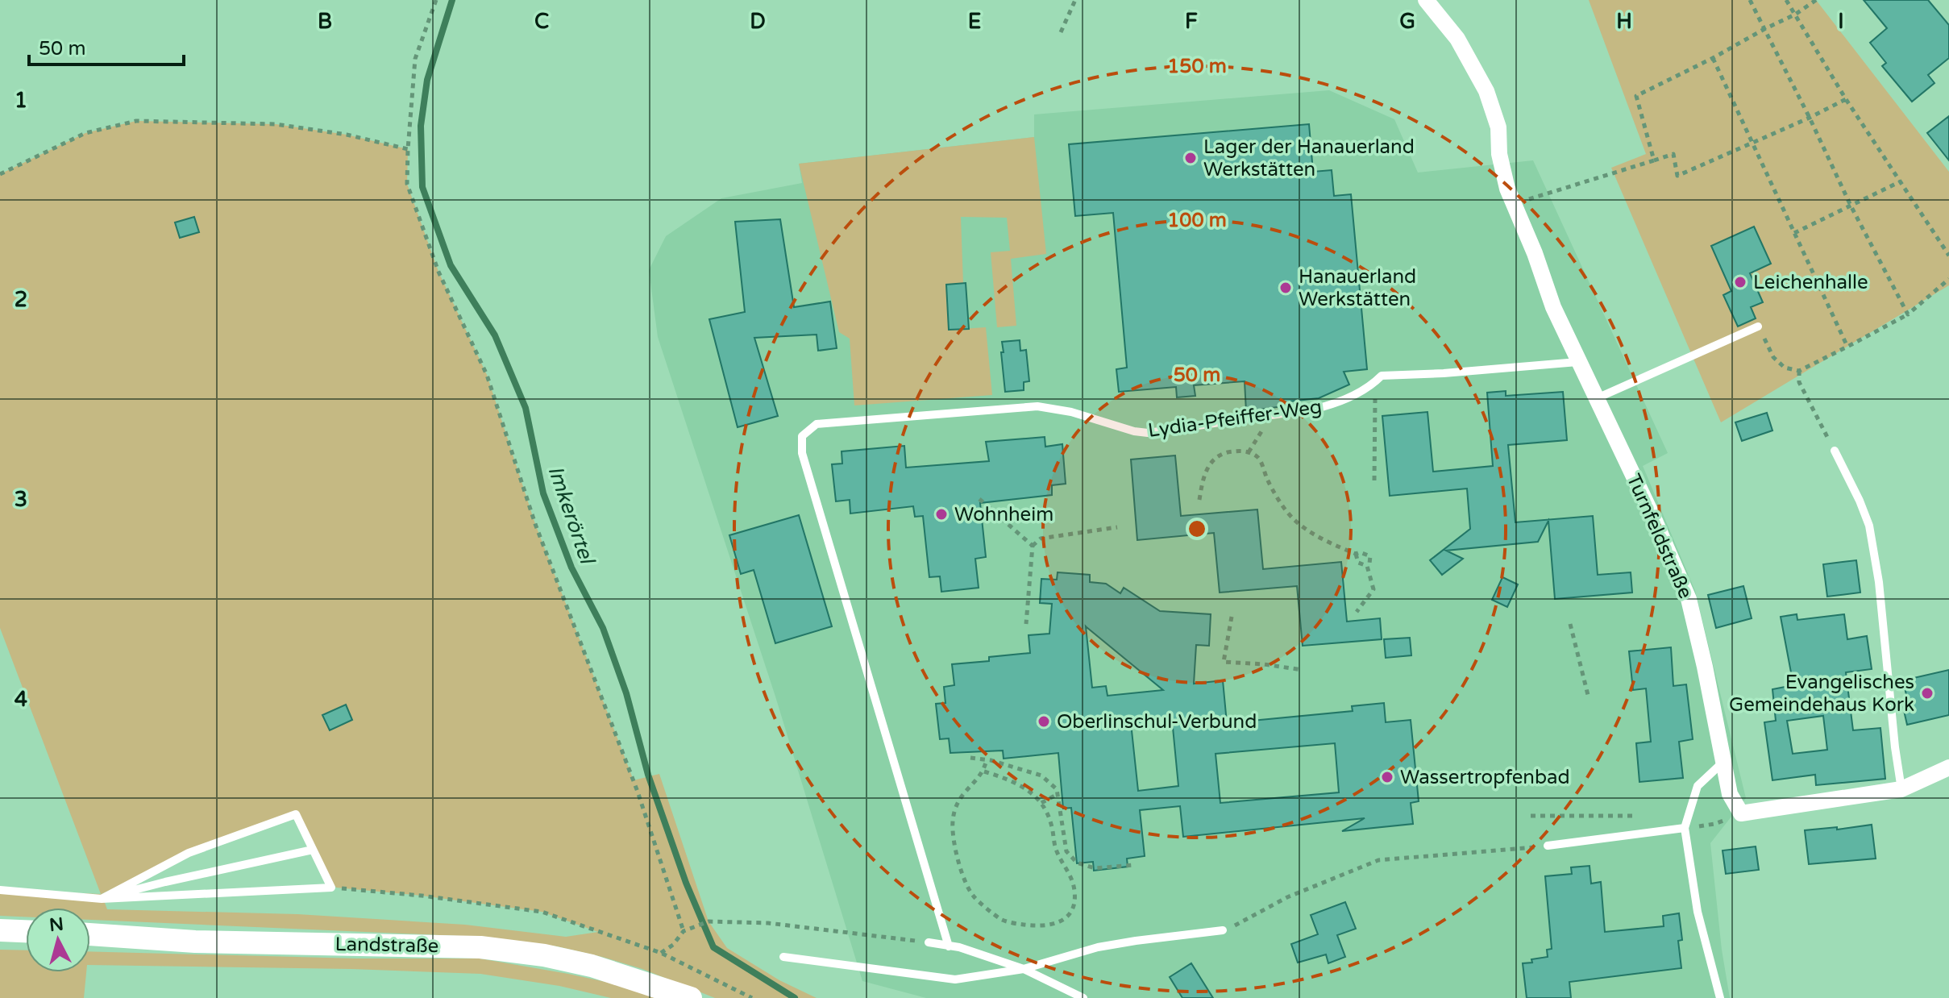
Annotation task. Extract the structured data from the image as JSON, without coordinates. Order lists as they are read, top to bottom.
{
  "streets": {
    "main road": ["Landstraße"],
    "street": ["Turnfeldstraße"],
    "lane": ["Lydia-Pfeiffer-Weg"]
  },
  "crossings": [
    ["Lydia-Pfeiffer-Weg", "Turnfeldstraße"]
  ],
  "water": ["Imkerörtel"],
  "places": [
    "Lager der Hanauerland Werkstätten",
    "Leichenhalle",
    "Hanauerland Werkstätten",
    "Wohnheim",
    "Evangelisches Gemeindehaus Kork",
    "Oberlinschul-Verbund",
    "Wassertropfenbad"
  ],
  "scale_bar": "50 m",
  "north": "top",
  "grid": {
    "columns": [
      "B",
      "C",
      "D",
      "E",
      "F",
      "G",
      "H",
      "I"
    ],
    "rows": [
      "1",
      "2",
      "3",
      "4"
    ]
  },
  "rings": ["150 m", "100 m", "50 m"]
}
